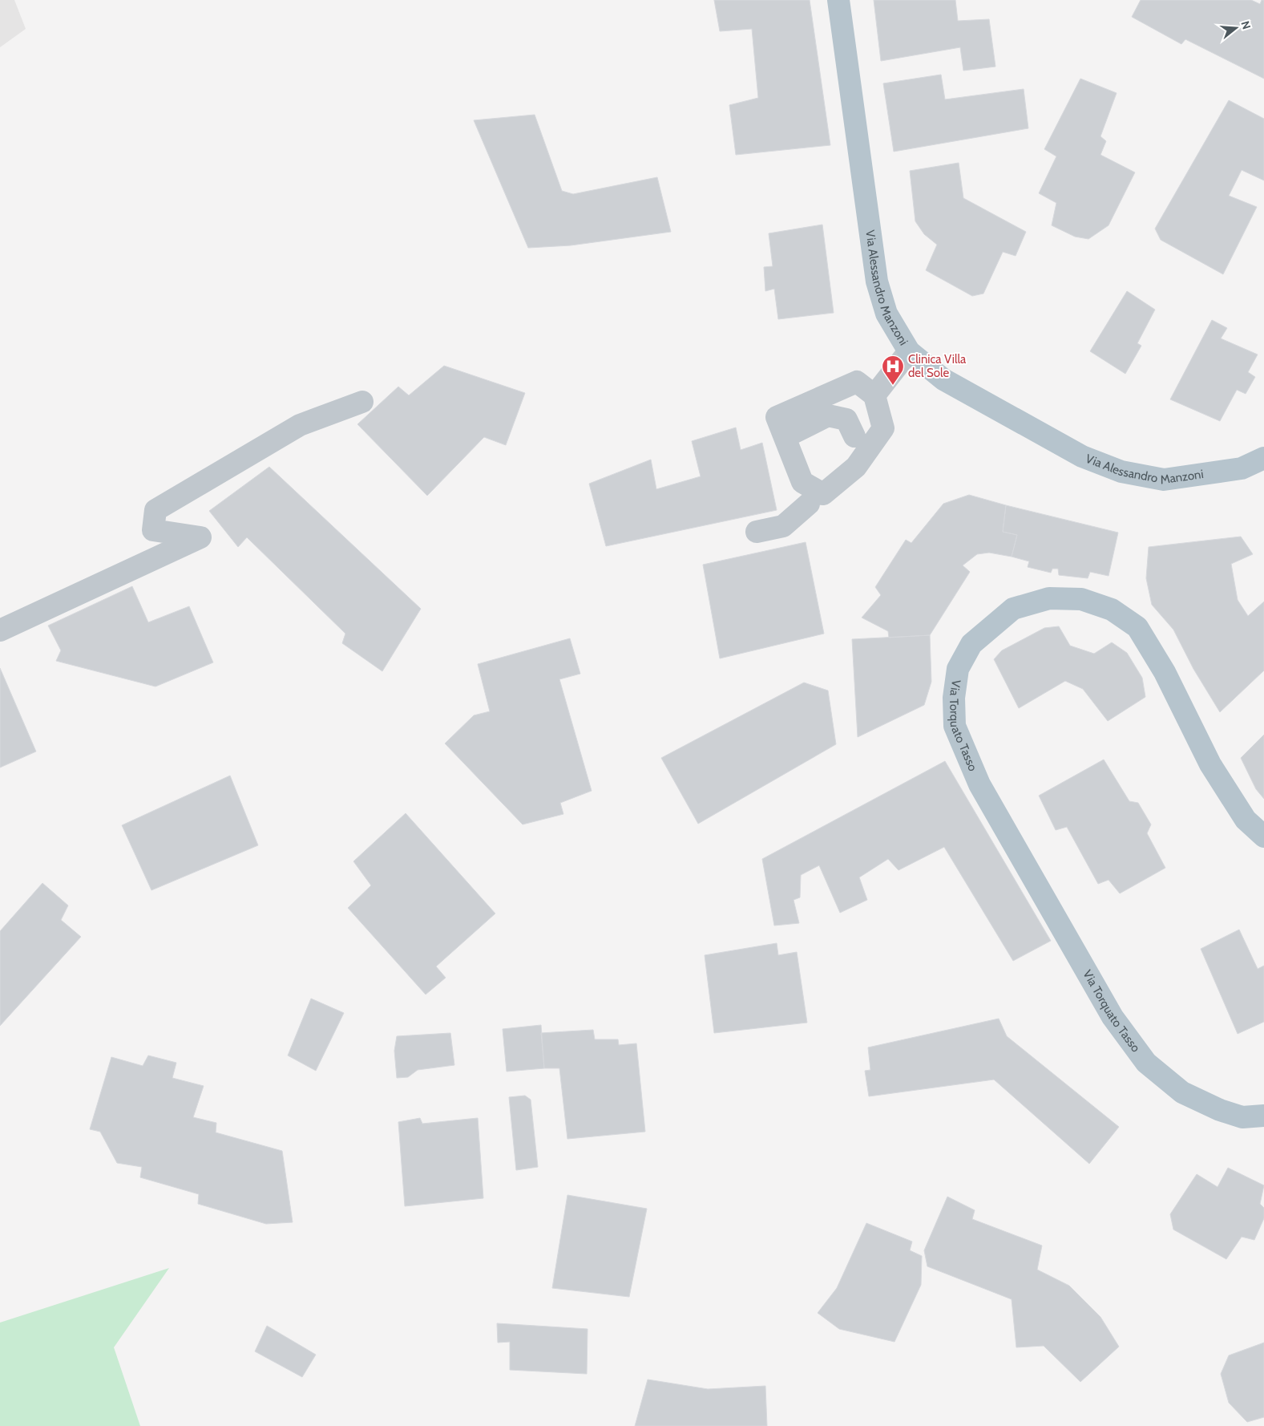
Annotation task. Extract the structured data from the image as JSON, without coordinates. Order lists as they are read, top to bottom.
{
  "streets": {
    "main road": ["Via Alessandro Manzoni", "Via Torquato Tasso"]
  },
  "places": {
    "hospital": ["Clinica Villa del Sole"]
  },
  "north": "right"
}
